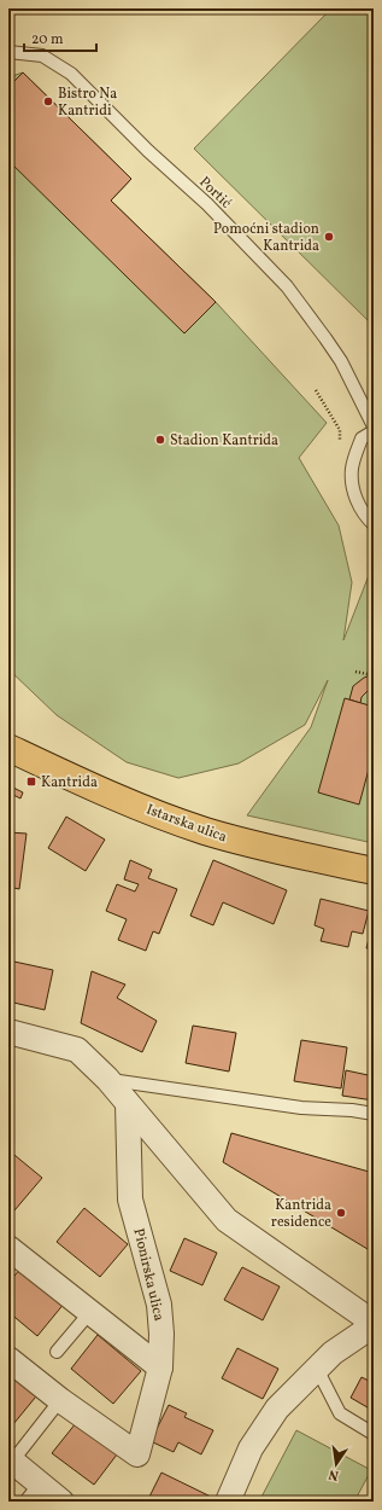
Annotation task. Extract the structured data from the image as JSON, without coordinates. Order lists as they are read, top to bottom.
{
  "streets": {
    "main road": ["Istarska ulica"],
    "street": ["Pionirska ulica"],
    "lane": ["Portić"]
  },
  "places": {
    "other": [
      "Bistro Na Kantridi",
      "Pomoćni stadion Kantrida",
      "Stadion Kantrida",
      "Kantrida residence"
    ],
    "transit": ["Kantrida"]
  },
  "scale_bar": "20 m",
  "north": "bottom"
}
